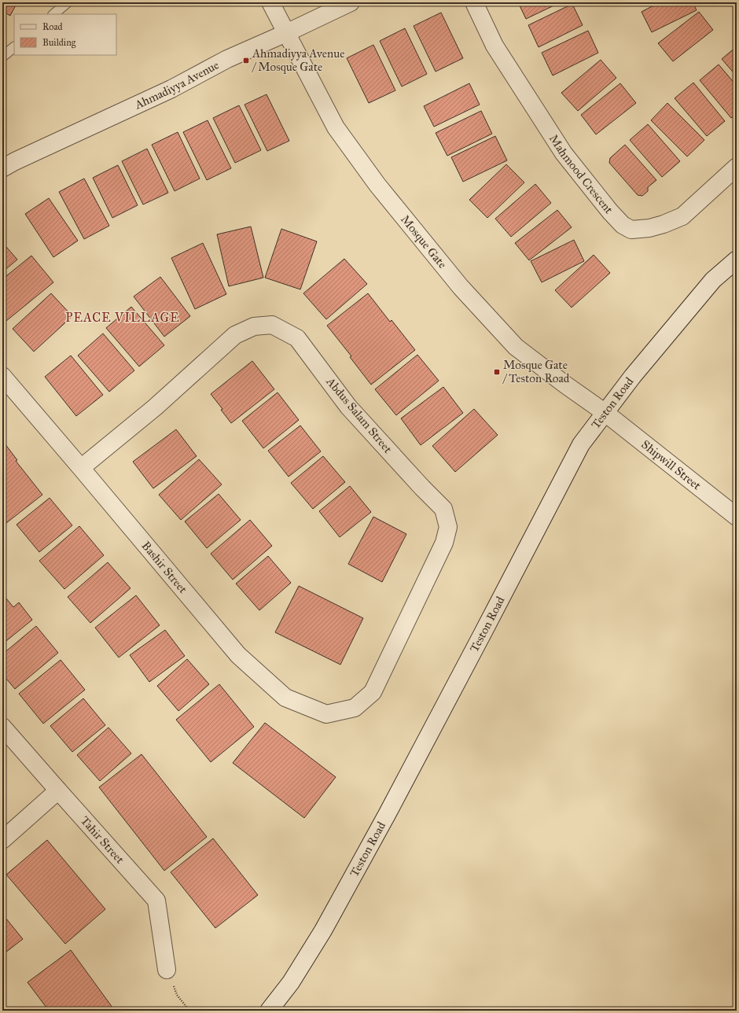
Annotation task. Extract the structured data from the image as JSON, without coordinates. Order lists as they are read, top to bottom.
{
  "streets": {
    "street": [
      "Ahmadiyya Avenue",
      "Mahmood Crescent",
      "Mosque Gate",
      "Teston Road",
      "Abdus Salam Street",
      "Shipwill Street",
      "Bashir Street",
      "Tahir Street"
    ]
  },
  "crossings": [
    ["Ahmadiyya Avenue", "Mosque Gate"],
    ["Mosque Gate", "Teston Road"],
    ["Mosque Gate", "Shipwill Street"],
    ["Teston Road", "Shipwill Street"],
    ["Abdus Salam Street", "Bashir Street"]
  ],
  "districts": ["PEACE VILLAGE"],
  "places": {
    "transit": ["Ahmadiyya Avenue / Mosque Gate", "Mosque Gate / Teston Road"]
  },
  "legend": ["Road", "Building"]
}
